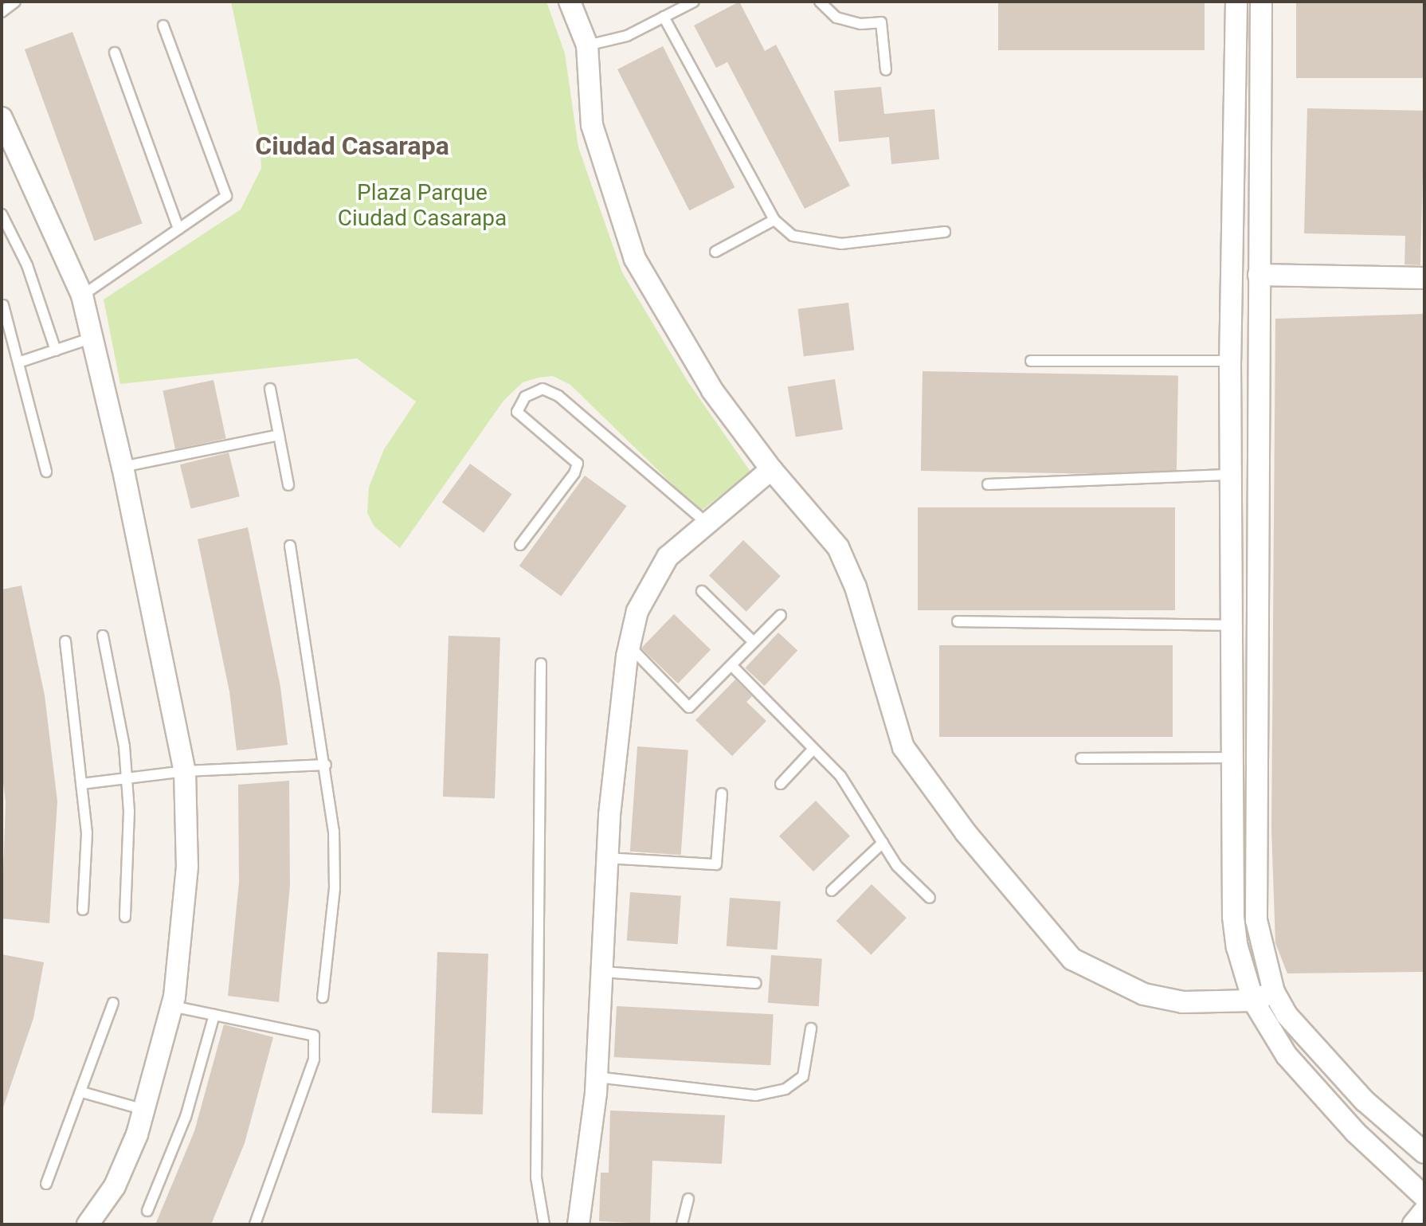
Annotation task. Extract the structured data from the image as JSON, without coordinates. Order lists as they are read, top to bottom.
{
  "districts": ["Ciudad Casarapa"],
  "parks": ["Plaza Parque Ciudad Casarapa"]
}
